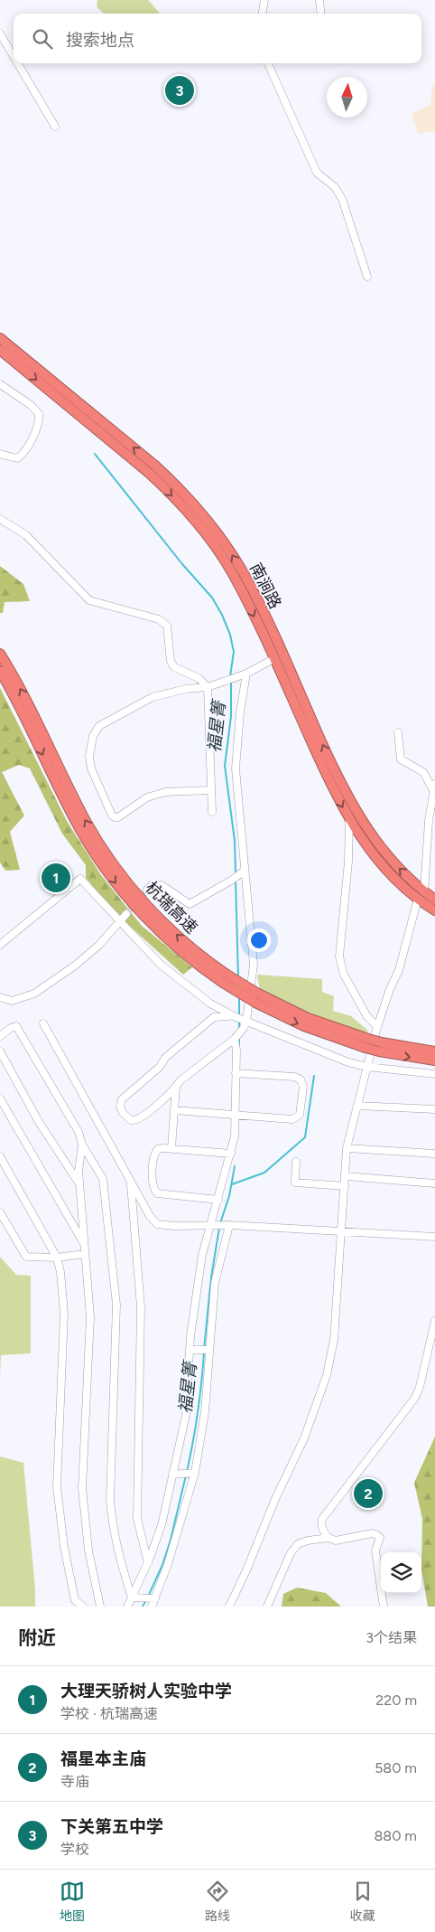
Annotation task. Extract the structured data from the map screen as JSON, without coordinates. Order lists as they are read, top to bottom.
{
  "streets": {
    "highway": ["南涧路", "杭瑞高速"]
  },
  "water": ["福星箐"],
  "north": "top",
  "page": {
    "search": "搜索地点",
    "pins": ["3", "1", "2"],
    "heading": ["附近", "3个结果"],
    "list": [
      {
        "mark": "1",
        "name": "大理天骄树人实验中学",
        "note": "学校 · 杭瑞高速",
        "value": "220 m"
      },
      {
        "mark": "2",
        "name": "福星本主庙",
        "note": "寺庙",
        "value": "580 m"
      },
      {
        "mark": "3",
        "name": "下关第五中学",
        "note": "学校",
        "value": "880 m"
      }
    ],
    "nav": ["地图", "路线", "收藏"]
  }
}
